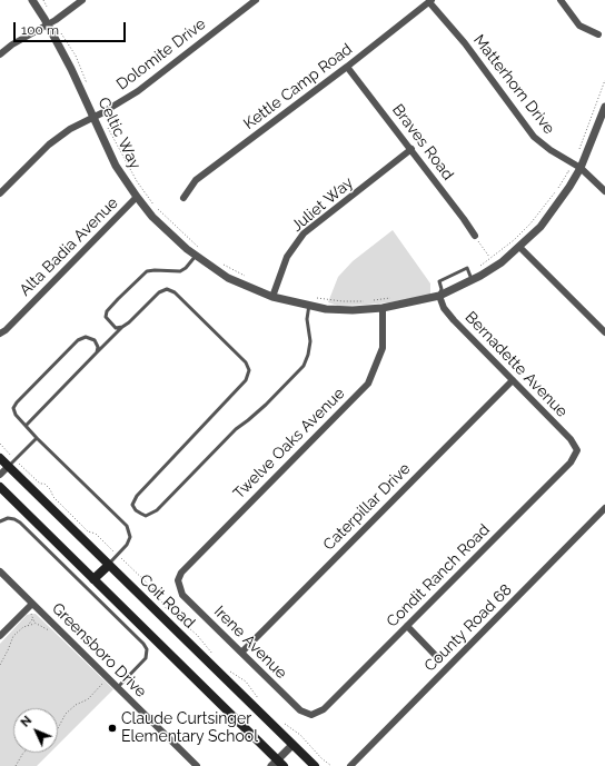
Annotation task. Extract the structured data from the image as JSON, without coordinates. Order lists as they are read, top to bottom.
{
  "streets": {
    "main road": ["Coit Road"],
    "street": [
      "Dolomite Drive",
      "Matterhorn Drive",
      "Kettle Camp Road",
      "Celtic Way",
      "Braves Road",
      "Juliet Way",
      "Alta Badia Avenue",
      "Bernadette Avenue",
      "Twelve Oaks Avenue",
      "Caterpillar Drive",
      "Condit Ranch Road",
      "County Road 68",
      "Irene Avenue",
      "Greensboro Drive"
    ]
  },
  "crossings": [
    ["Dolomite Drive", "Celtic Way"],
    ["Matterhorn Drive", "Kettle Camp Road"],
    ["Matterhorn Drive", "Celtic Way"],
    ["Kettle Camp Road", "Braves Road"],
    ["Celtic Way", "Juliet Way"],
    ["Celtic Way", "Alta Badia Avenue"],
    ["Celtic Way", "Bernadette Avenue"],
    ["Celtic Way", "Twelve Oaks Avenue"],
    ["Braves Road", "Juliet Way"],
    ["Bernadette Avenue", "Caterpillar Drive"],
    ["Bernadette Avenue", "Condit Ranch Road"],
    ["Twelve Oaks Avenue", "Irene Avenue"],
    ["Caterpillar Drive", "Irene Avenue"],
    ["Condit Ranch Road", "Irene Avenue"]
  ],
  "places": ["Claude Curtsinger Elementary School"],
  "scale_bar": "100 m",
  "north": "top left"
}
